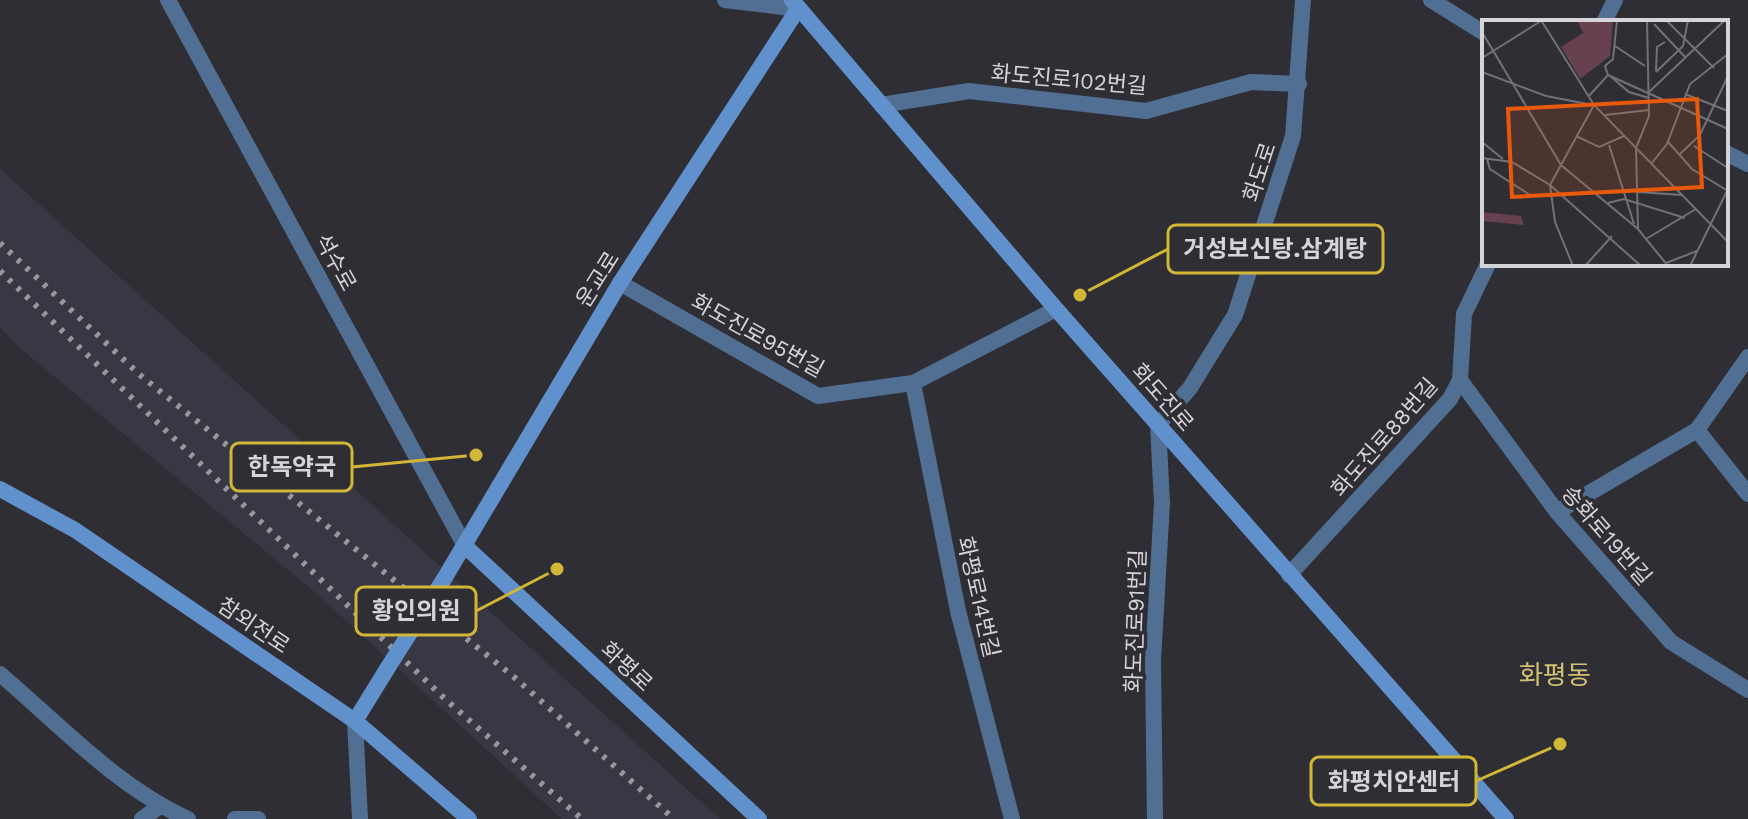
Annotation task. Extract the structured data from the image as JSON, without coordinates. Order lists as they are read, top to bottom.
{
  "streets": {
    "street": [
      "화도진로102번길",
      "화도로",
      "석수로",
      "운교로",
      "화도진로95번길",
      "화도진로",
      "화도진로88번길",
      "송화로19번길",
      "화평로14번길",
      "화도진로91번길",
      "참외전로",
      "화평로"
    ]
  },
  "crossings": [
    ["화도진로102번길", "화도로"],
    ["화도진로102번길", "화도진로"],
    ["화도로", "화도진로"],
    ["화도로", "화도진로91번길"],
    ["석수로", "운교로"],
    ["석수로", "화평로"],
    ["운교로", "화도진로95번길"],
    ["운교로", "화도진로"],
    ["운교로", "참외전로"],
    ["운교로", "화평로"],
    ["화도진로95번길", "화도진로"],
    ["화도진로95번길", "화평로14번길"],
    ["화도진로", "화도진로88번길"],
    ["화도진로", "화도진로91번길"],
    ["화도진로88번길", "송화로19번길"]
  ],
  "districts": ["화평동"],
  "places": [
    "거성보신탕.삼계탕",
    "한독약국",
    "황인의원",
    "화평치안센터"
  ]
}
